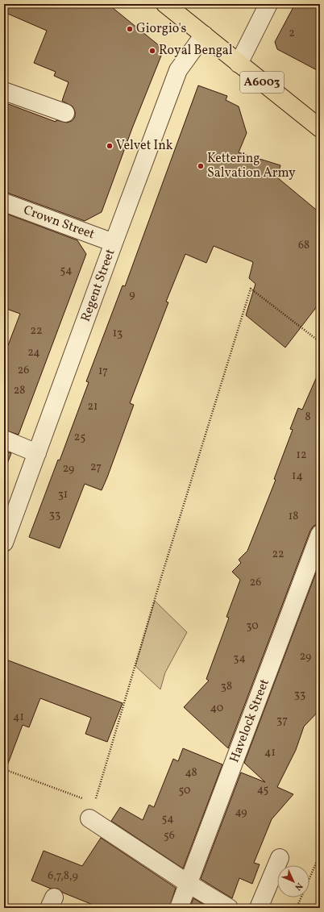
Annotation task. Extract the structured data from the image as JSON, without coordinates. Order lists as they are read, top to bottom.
{
  "streets": {
    "main road": ["A6003"],
    "street": ["Crown Street", "Regent Street", "Havelock Street"]
  },
  "crossings": [
    ["A6003", "Regent Street"],
    ["Crown Street", "Regent Street"]
  ],
  "places": [
    "Giorgio's",
    "Royal Bengal",
    "Velvet Ink",
    "Kettering Salvation Army"
  ],
  "house_numbers": [
    "2",
    "68",
    "54",
    "9",
    "22",
    "13",
    "24",
    "26",
    "17",
    "28",
    "21",
    "8",
    "25",
    "12",
    "27",
    "29",
    "14",
    "31",
    "33",
    "18",
    "22",
    "26",
    "30",
    "29",
    "34",
    "38",
    "33",
    "40",
    "41",
    "37",
    "41",
    "48",
    "45",
    "50",
    "49",
    "54",
    "56",
    "6,7,8,9"
  ],
  "north": "bottom right"
}
